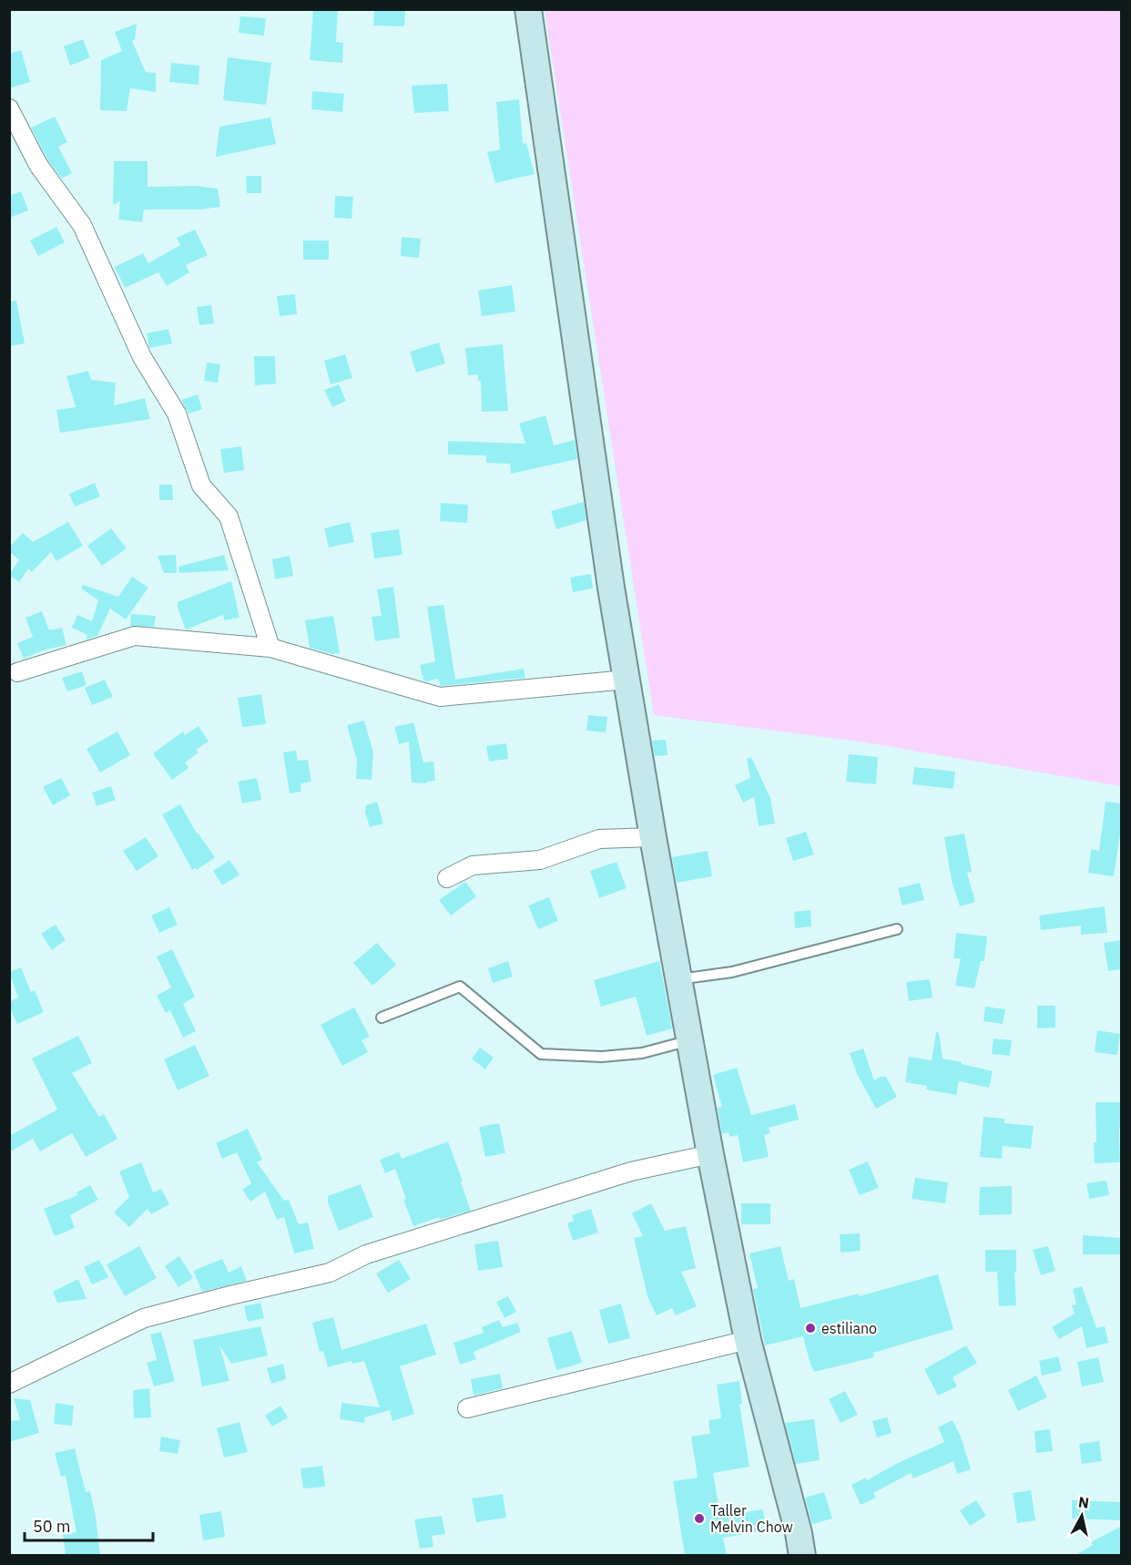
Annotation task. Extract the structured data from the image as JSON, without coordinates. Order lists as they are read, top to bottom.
{
  "places": ["estiliano", "Taller Melvin Chow"],
  "scale_bar": "50 m",
  "north": "top"
}
